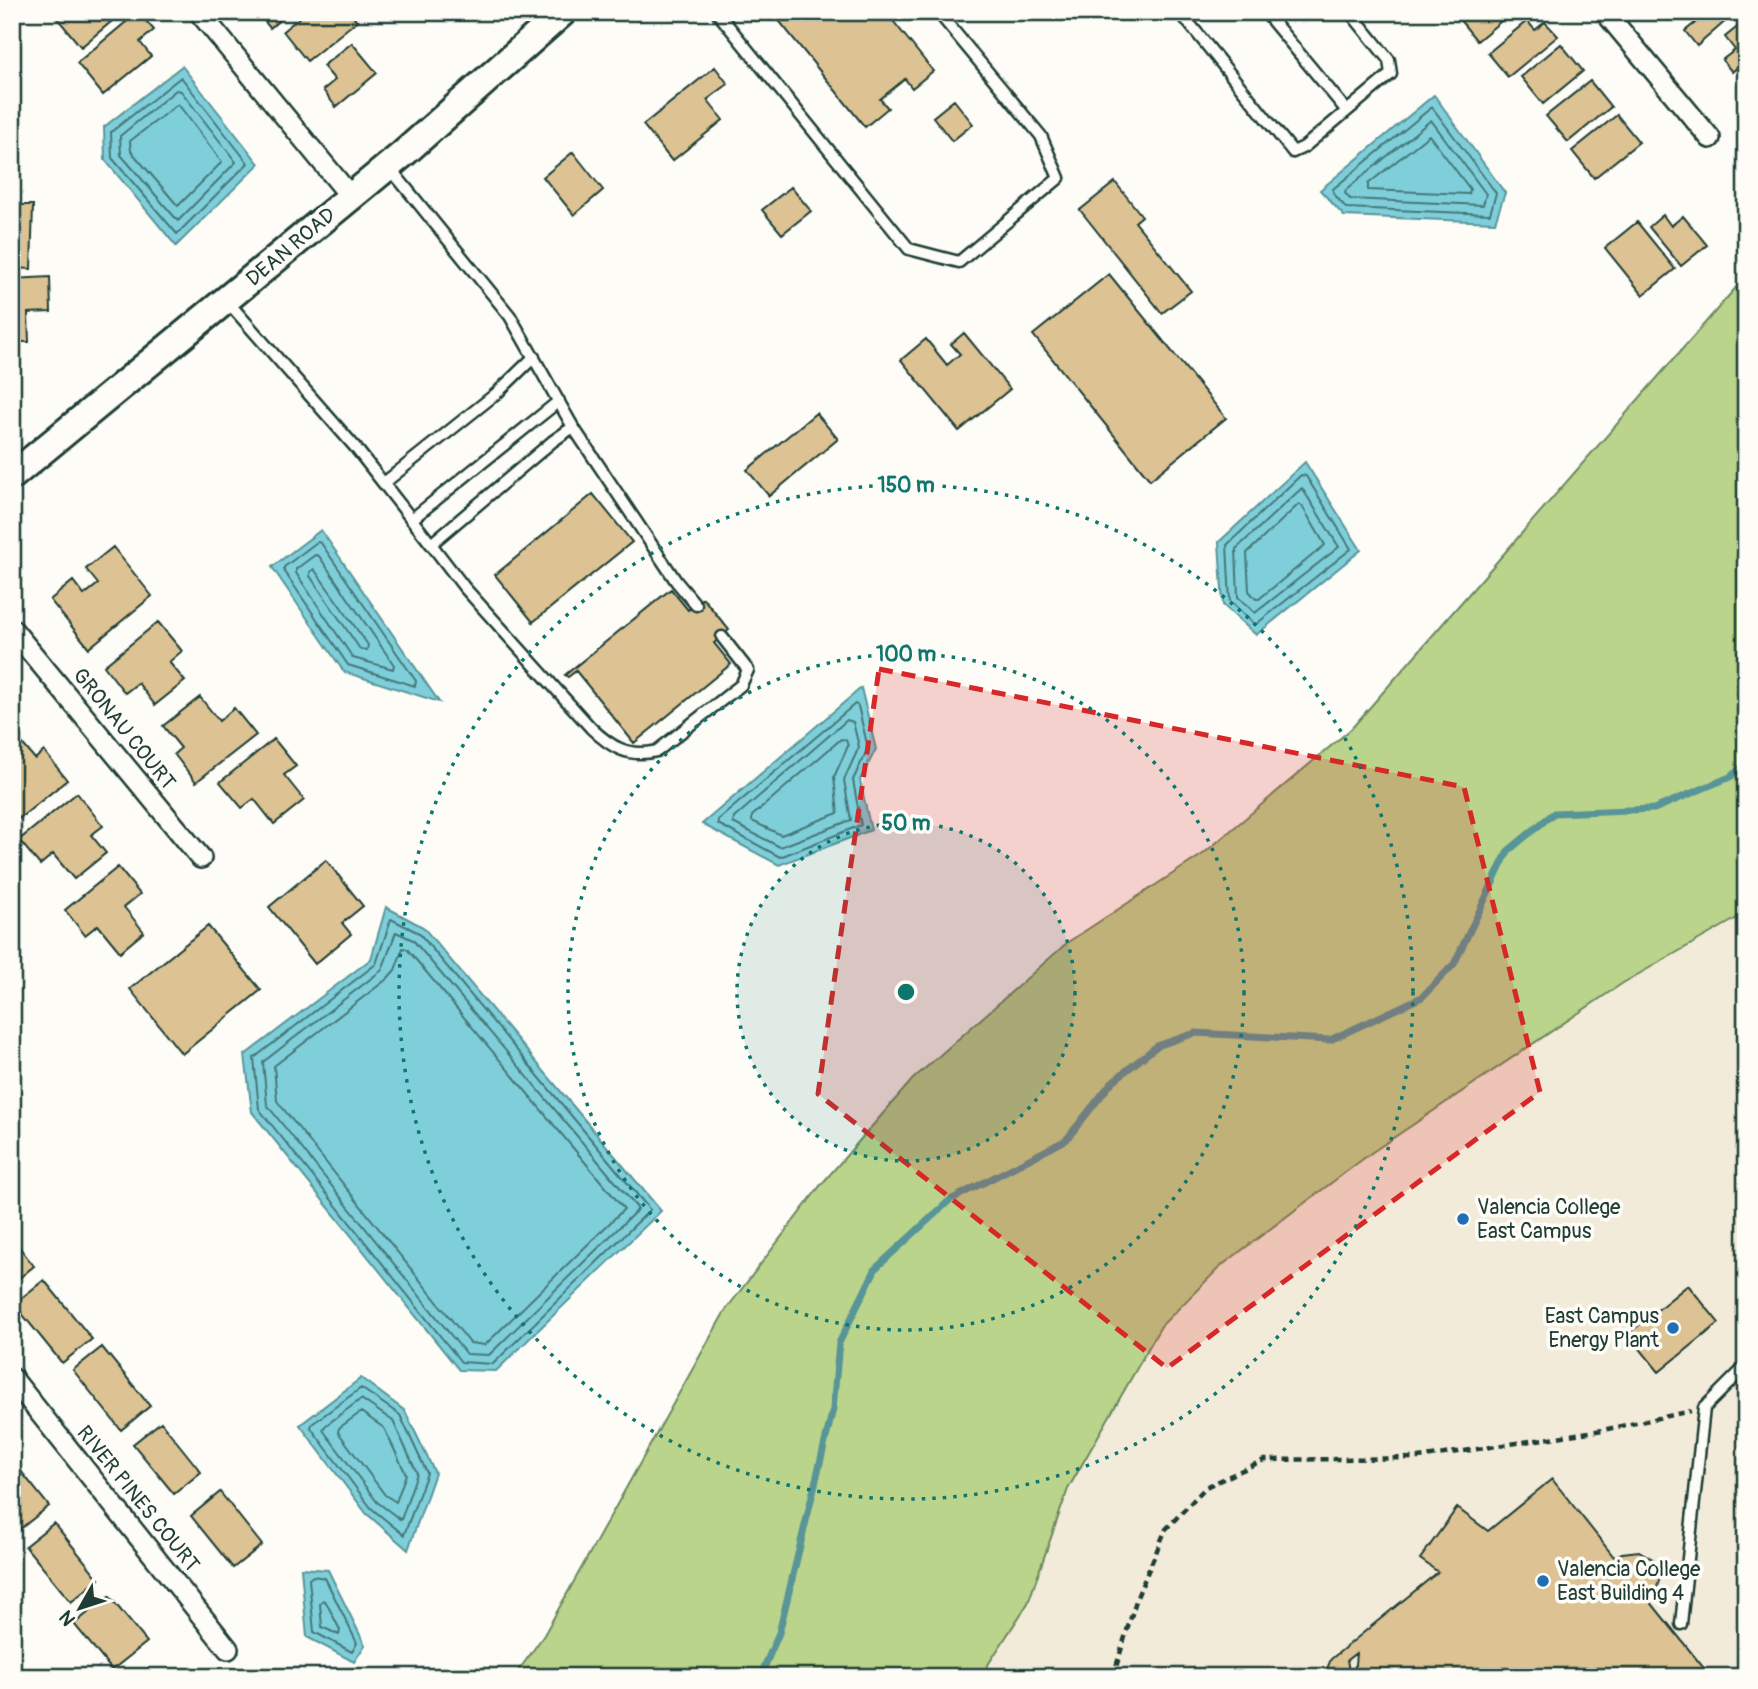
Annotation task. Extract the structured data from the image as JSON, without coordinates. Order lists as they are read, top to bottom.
{
  "streets": {
    "main road": ["DEAN ROAD"],
    "street": ["GRONAU COURT", "RIVER PINES COURT"]
  },
  "places": ["Valencia College East Campus", "East Campus Energy Plant", "Valencia College East Building 4"],
  "north": "bottom left",
  "rings": ["150 m", "100 m", "50 m"]
}
